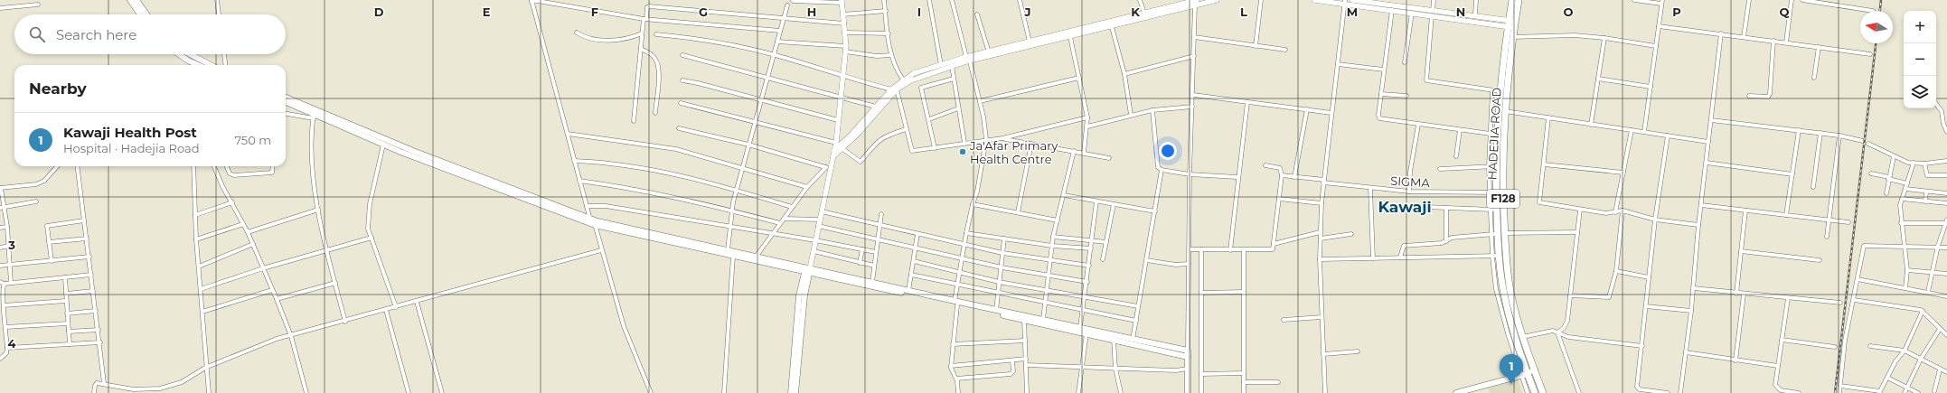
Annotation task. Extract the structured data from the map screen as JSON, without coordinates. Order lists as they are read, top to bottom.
{
  "streets": {
    "main road": ["HADEJIA ROAD", "F128"],
    "street": ["SIGMA"]
  },
  "crossings": [
    ["HADEJIA ROAD", "SIGMA"]
  ],
  "districts": ["Kawaji"],
  "places": ["Ja'Afar Primary Health Centre"],
  "north": "left",
  "page": {
    "map_buttons": ["+", "−"],
    "search": "Search here",
    "heading": "Nearby",
    "list": [
      {
        "mark": "1",
        "name": "Kawaji Health Post",
        "note": "Hospital · Hadejia Road",
        "value": "750 m"
      }
    ],
    "pins": "1"
  },
  "grid": {
    "columns": [
      "D",
      "E",
      "F",
      "G",
      "H",
      "I",
      "J",
      "K",
      "L",
      "M",
      "N",
      "O",
      "P",
      "Q"
    ],
    "rows": ["3", "4"]
  }
}
